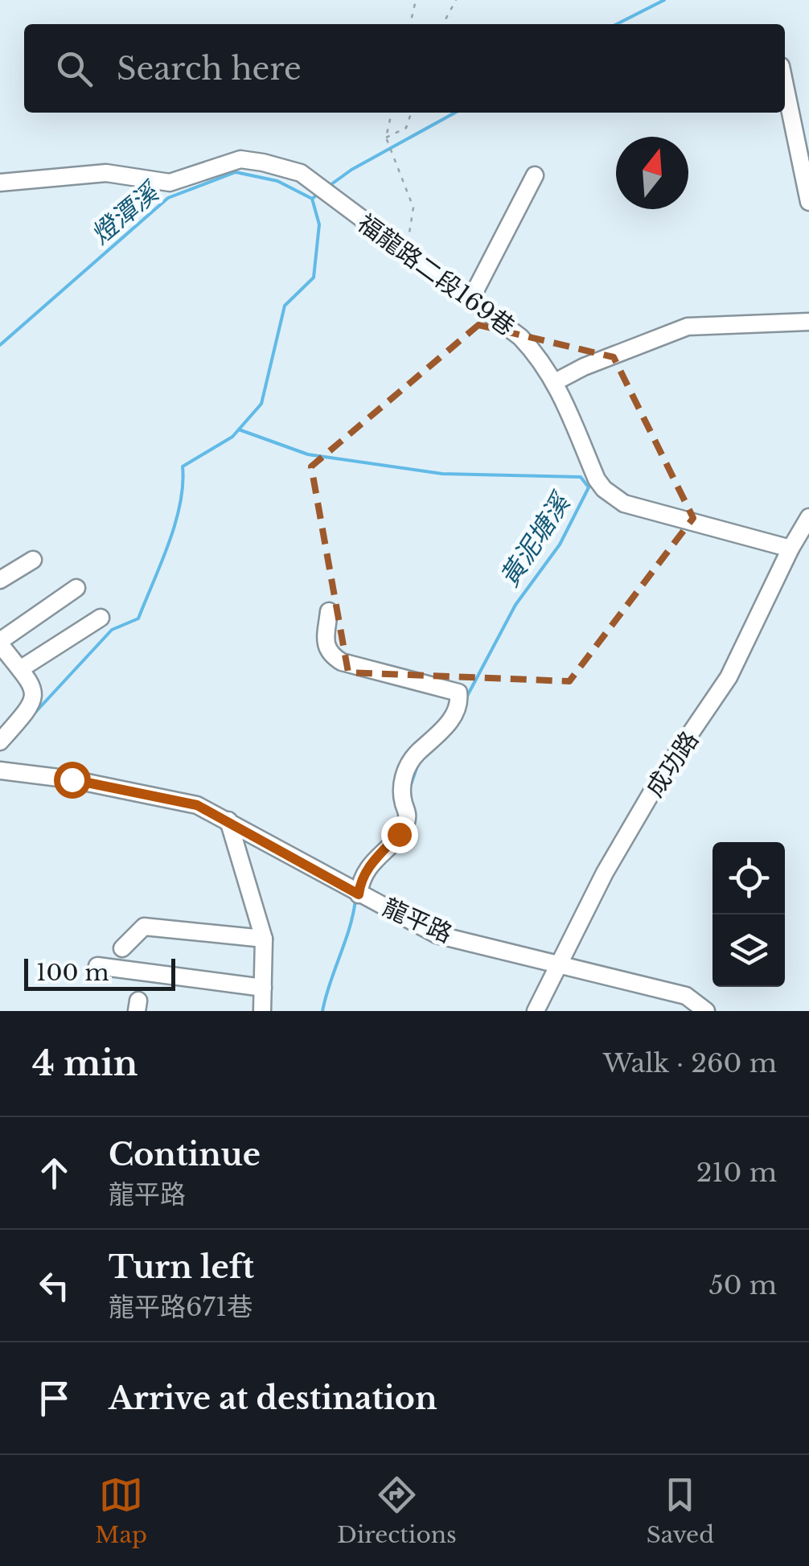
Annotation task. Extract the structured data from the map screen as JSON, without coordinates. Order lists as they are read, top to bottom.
{
  "streets": {
    "street": ["福龍路二段169巷", "成功路", "龍平路"]
  },
  "crossings": [
    ["福龍路二段169巷", "成功路"],
    ["成功路", "龍平路"]
  ],
  "water": ["燈潭溪", "黃泥塘溪"],
  "scale_bar": "100 m",
  "north": "top",
  "page": {
    "search": "Search here",
    "scale": "100 m",
    "heading": ["4 min", "Walk · 260 m"],
    "list": [
      ["Continue", "龍平路", "210 m"],
      ["Turn left", "龍平路671巷", "50 m"],
      "Arrive at destination"
    ],
    "nav": ["Map", "Directions", "Saved"]
  }
}
